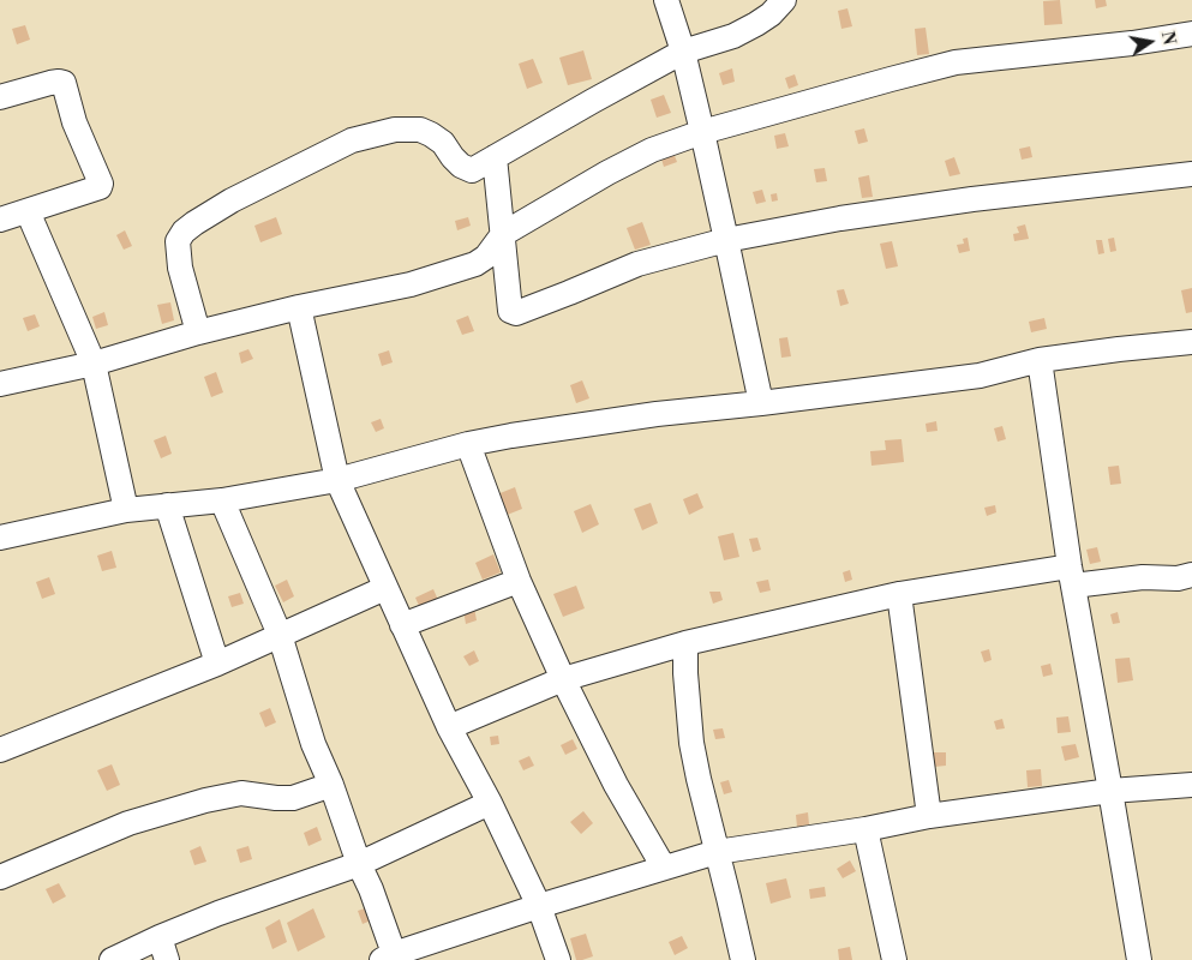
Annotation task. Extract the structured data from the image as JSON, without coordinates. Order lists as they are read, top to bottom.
{
  "north": "right"
}
